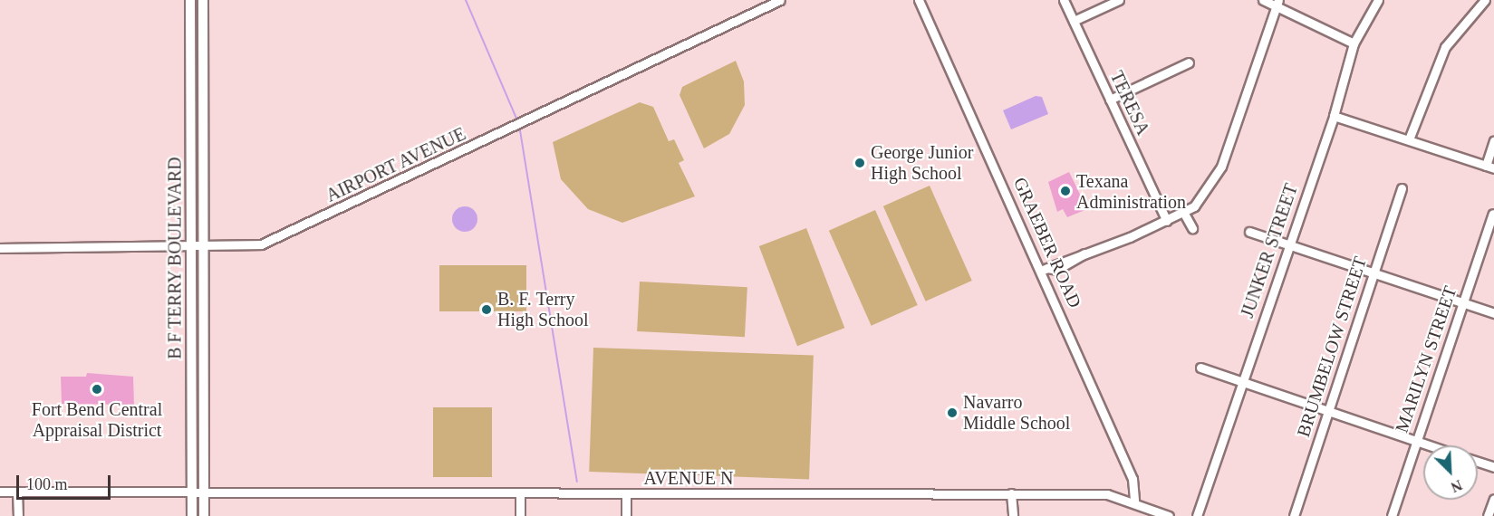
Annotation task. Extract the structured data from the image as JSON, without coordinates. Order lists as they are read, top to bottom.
{
  "streets": {
    "main road": ["B F TERRY BOULEVARD"],
    "street": [
      "TERESA",
      "AIRPORT AVENUE",
      "GRAEBER ROAD",
      "JUNKER STREET",
      "BRUMBELOW STREET",
      "MARILYN STREET",
      "AVENUE N"
    ]
  },
  "crossings": [
    ["AIRPORT AVENUE", "B F TERRY BOULEVARD"],
    ["GRAEBER ROAD", "AVENUE N"],
    ["B F TERRY BOULEVARD", "AVENUE N"]
  ],
  "places": [
    "George Junior High School",
    "Texana Administration",
    "B. F. Terry High School",
    "Fort Bend Central Appraisal District",
    "Navarro Middle School"
  ],
  "scale_bar": "100 m",
  "north": "bottom right"
}
